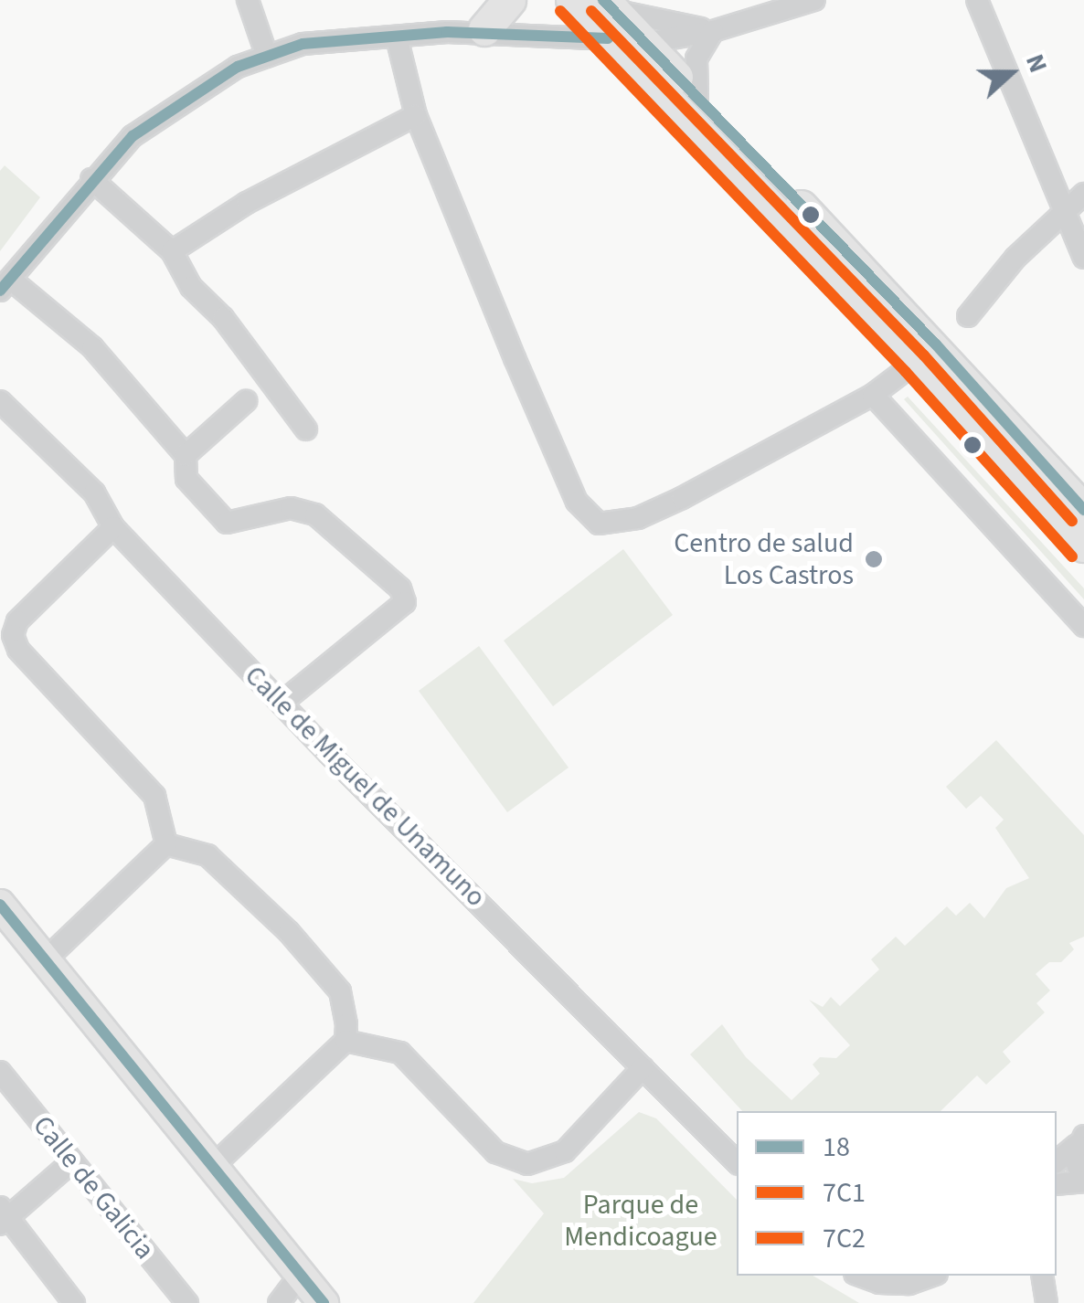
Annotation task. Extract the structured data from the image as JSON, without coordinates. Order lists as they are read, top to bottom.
{
  "streets": {
    "street": ["Calle de Miguel de Unamuno", "Calle de Galicia"]
  },
  "parks": ["Parque de Mendicoague"],
  "places": ["Centro de salud Los Castros"],
  "lines": ["transit line 18", "transit line 7C1", "transit line 7C2"],
  "legend": ["18", "7C1", "7C2"],
  "north": "right"
}
